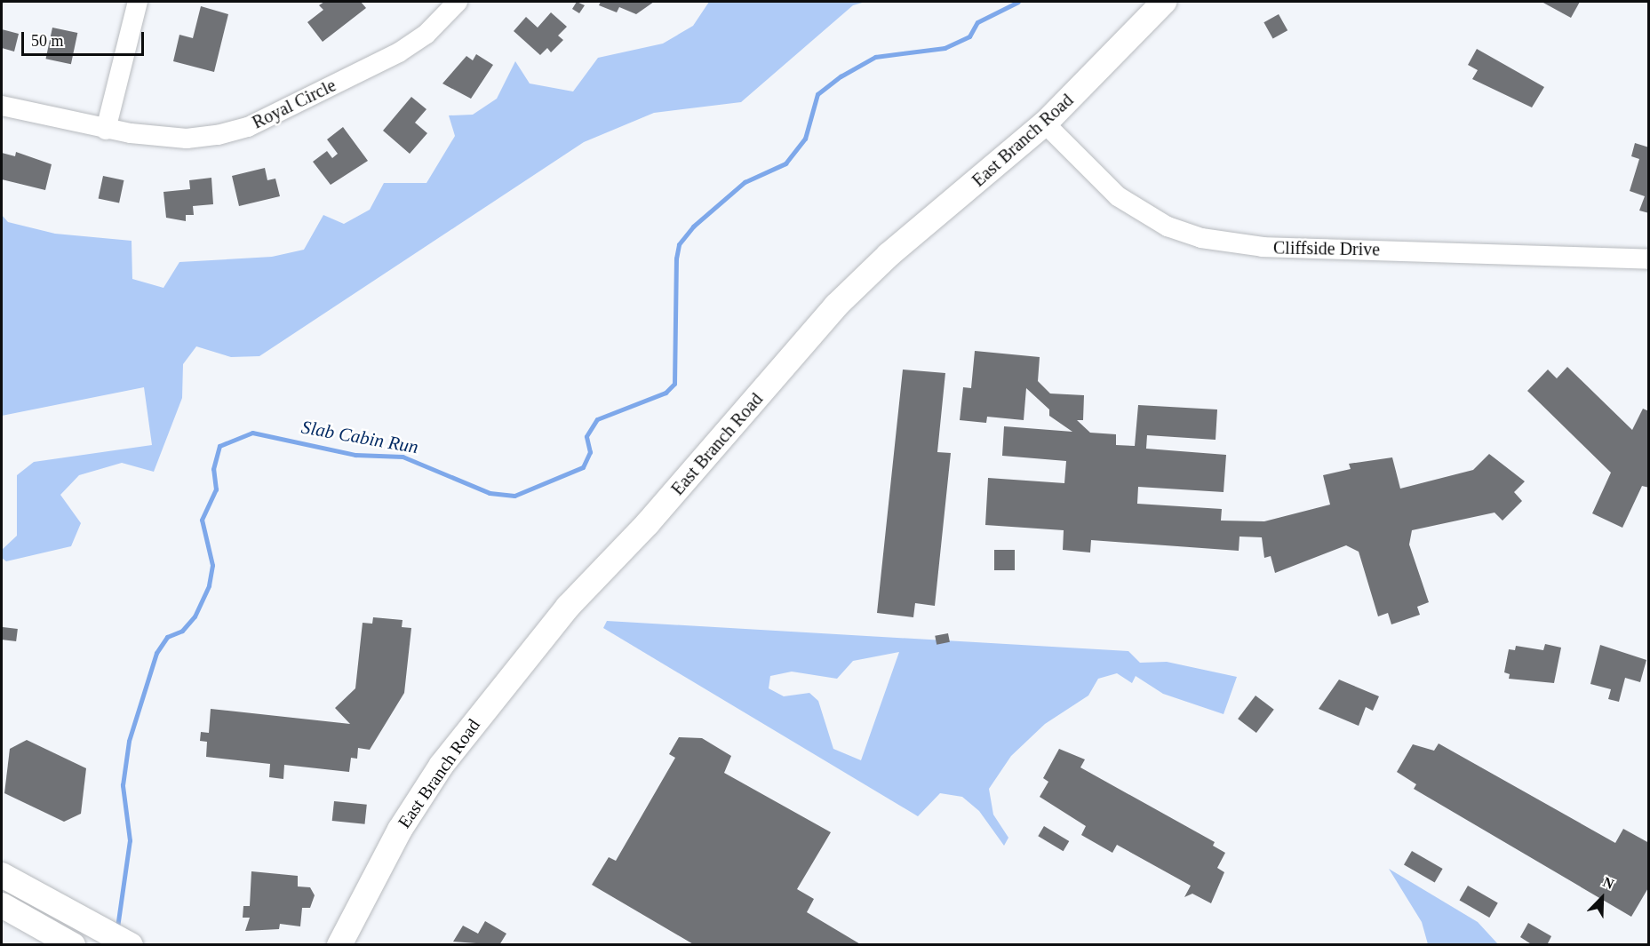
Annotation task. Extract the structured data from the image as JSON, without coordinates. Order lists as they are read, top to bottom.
{
  "streets": {
    "main road": ["East Branch Road"],
    "street": ["Royal Circle", "Cliffside Drive"]
  },
  "crossings": [
    ["East Branch Road", "Cliffside Drive"]
  ],
  "water": ["Slab Cabin Run"],
  "scale_bar": "50 m",
  "north": "top right"
}
